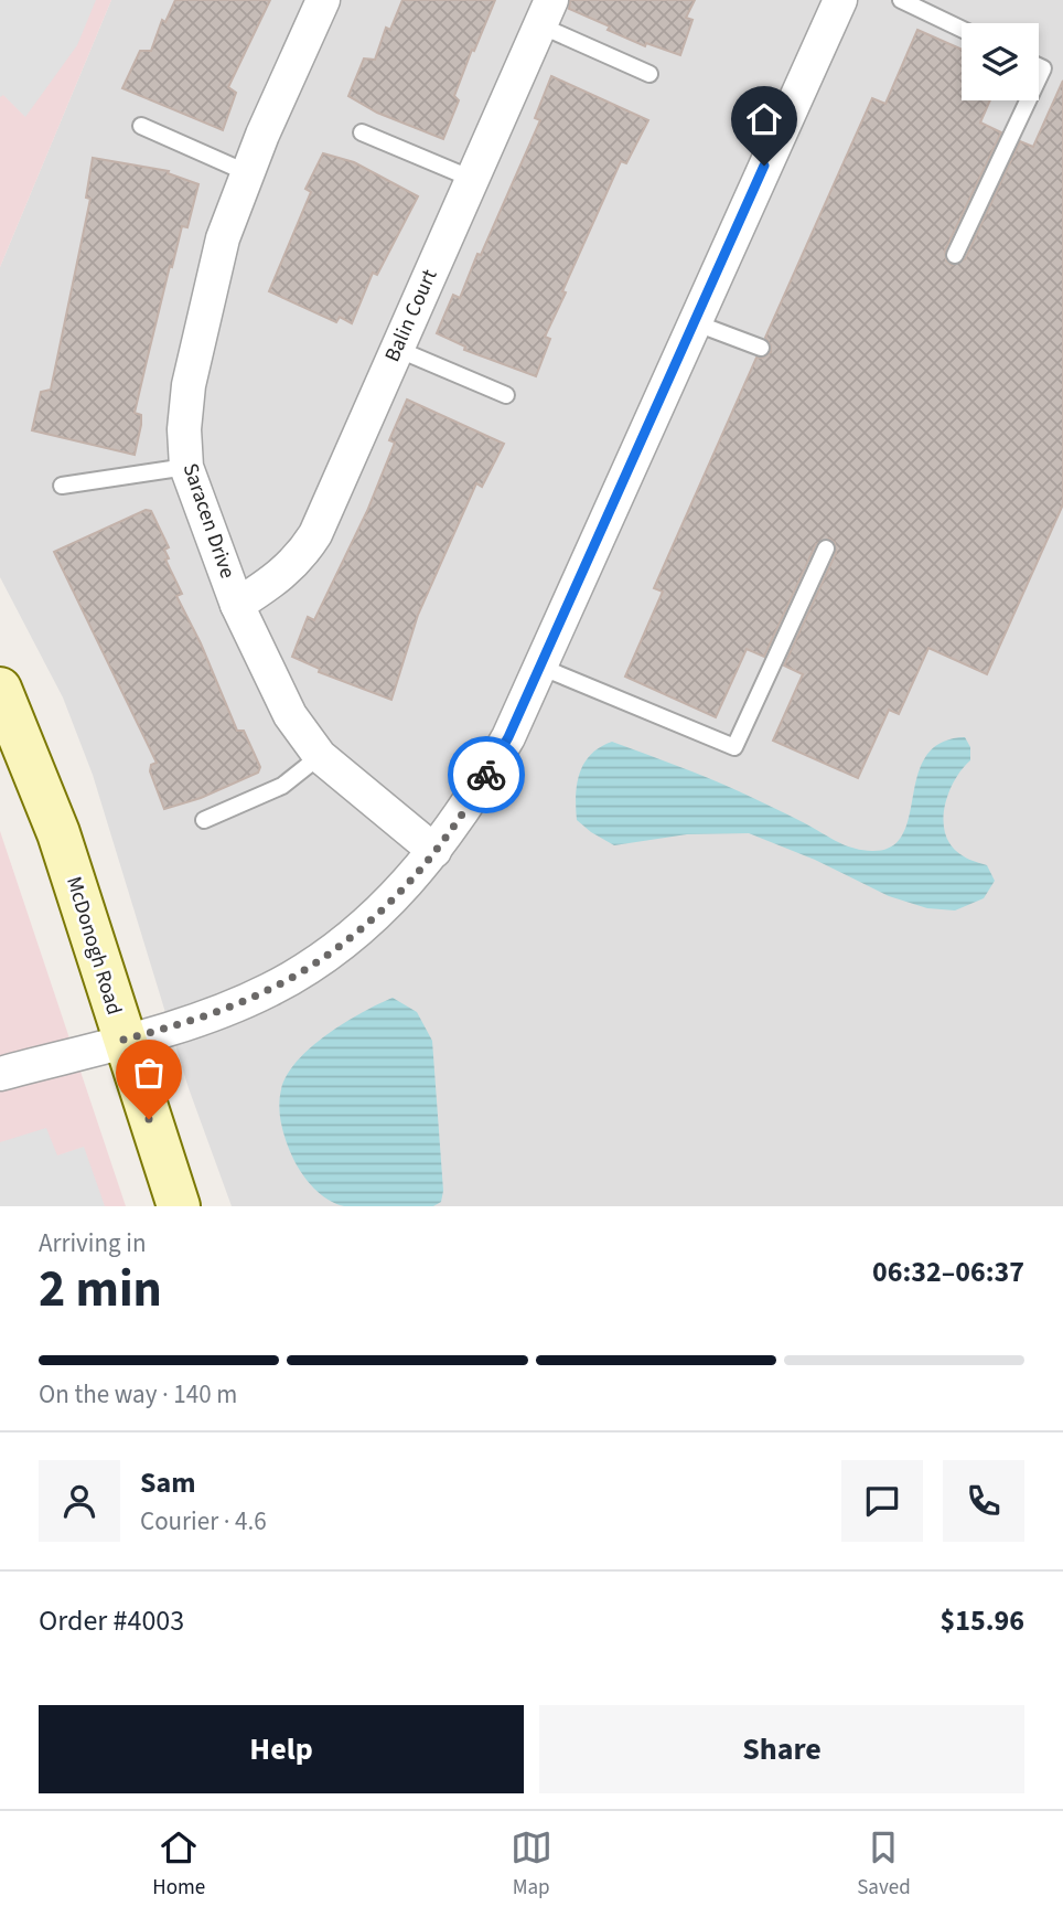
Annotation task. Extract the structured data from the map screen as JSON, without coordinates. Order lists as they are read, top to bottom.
{
  "streets": {
    "main road": ["McDonogh Road"],
    "street": ["Balin Court", "Saracen Drive"]
  },
  "crossings": [
    ["Balin Court", "Saracen Drive"]
  ],
  "page": {
    "heading": ["2 min", "Arriving in", "06:32–06:37"],
    "panel": [
      "Sam",
      "Courier · 4.6",
      "Order #4003",
      "$15.96"
    ],
    "bar": "On the way · 140 m",
    "buttons": ["Help", "Share"],
    "tabs": ["Home", "Map", "Saved"]
  }
}
